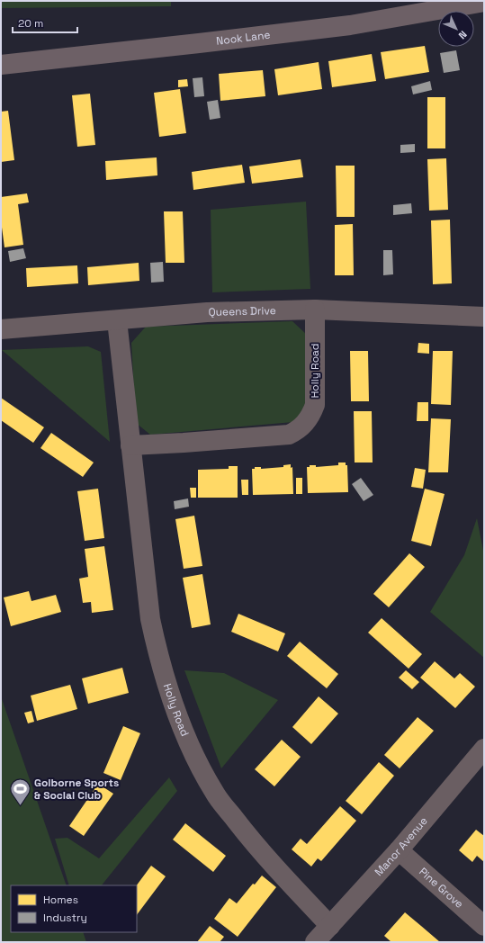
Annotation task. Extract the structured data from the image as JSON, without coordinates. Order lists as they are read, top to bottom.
{
  "streets": {
    "street": [
      "Nook Lane",
      "Queens Drive",
      "Holly Road",
      "Manor Avenue",
      "Pine Grove"
    ]
  },
  "crossings": [
    ["Queens Drive", "Holly Road"],
    ["Holly Road", "Manor Avenue"],
    ["Manor Avenue", "Pine Grove"]
  ],
  "places": {
    "sports": ["Golborne Sports & Social Club"]
  },
  "legend": ["Homes", "Industry"],
  "scale_bar": "20 m",
  "north": "bottom right"
}
